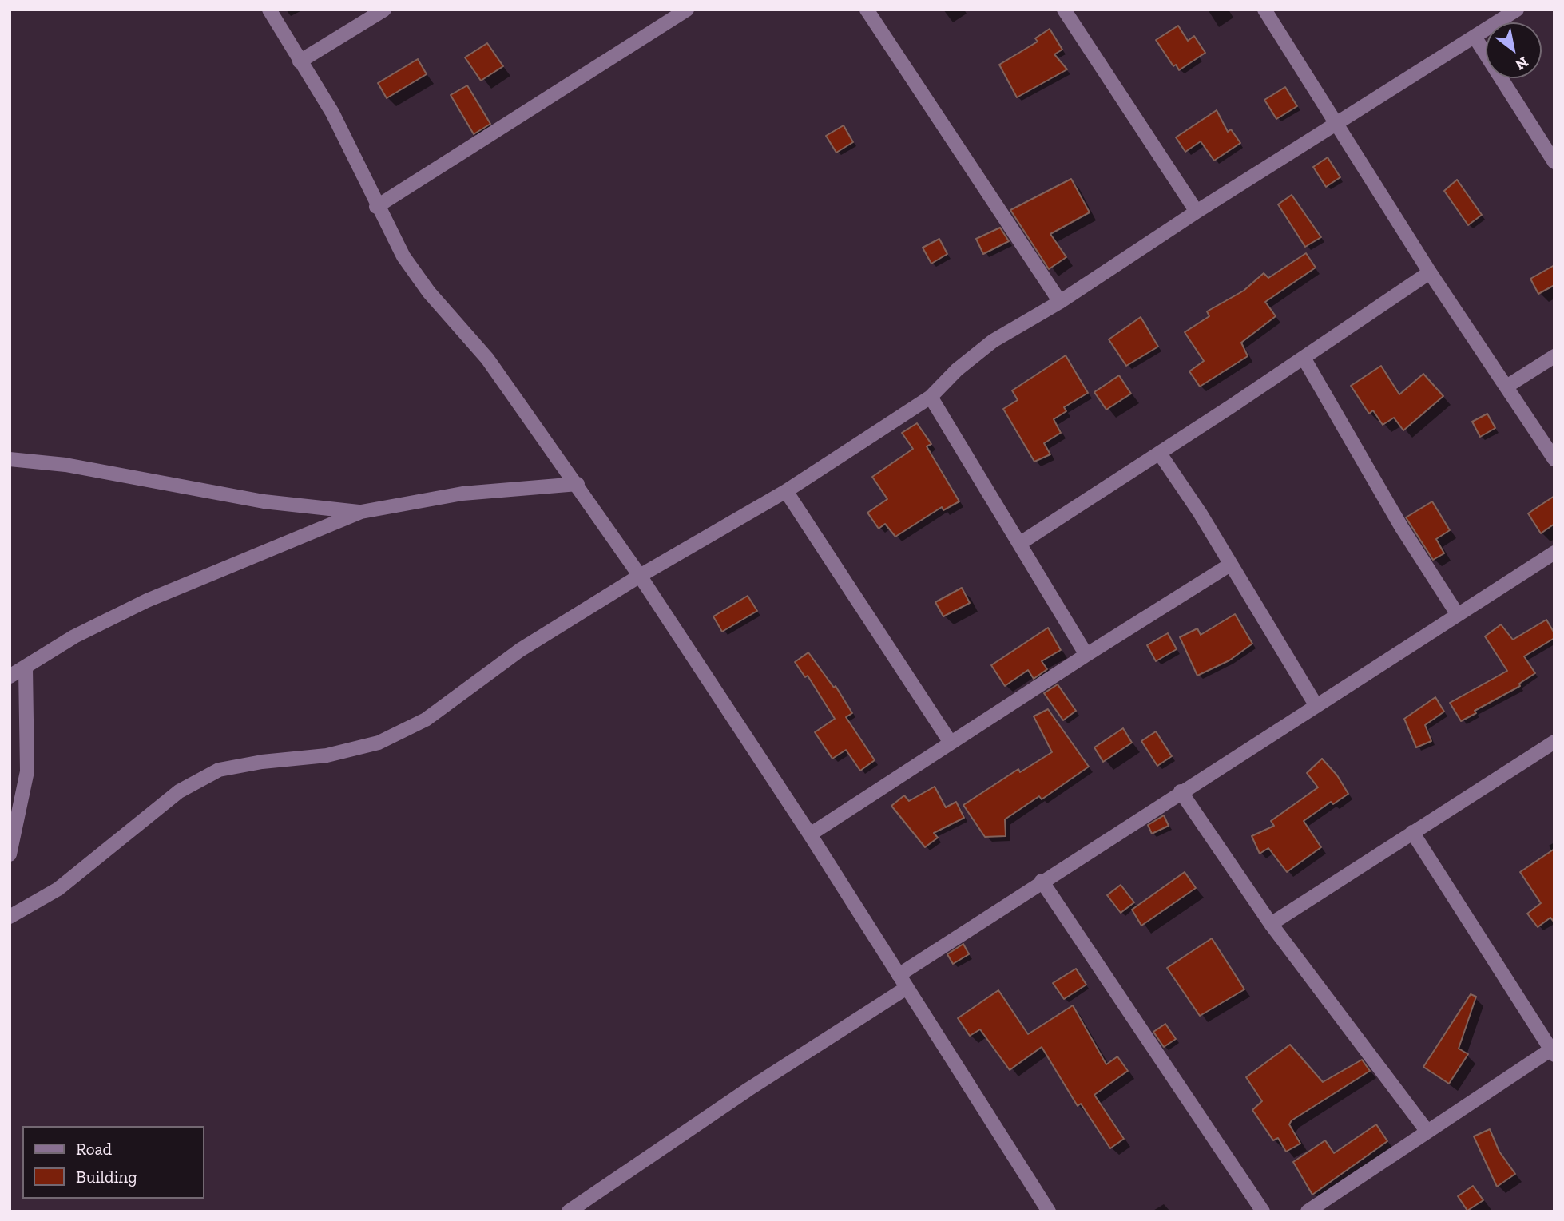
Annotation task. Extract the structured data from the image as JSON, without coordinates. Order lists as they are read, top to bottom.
{
  "legend": ["Road", "Building"],
  "north": "bottom right"
}
